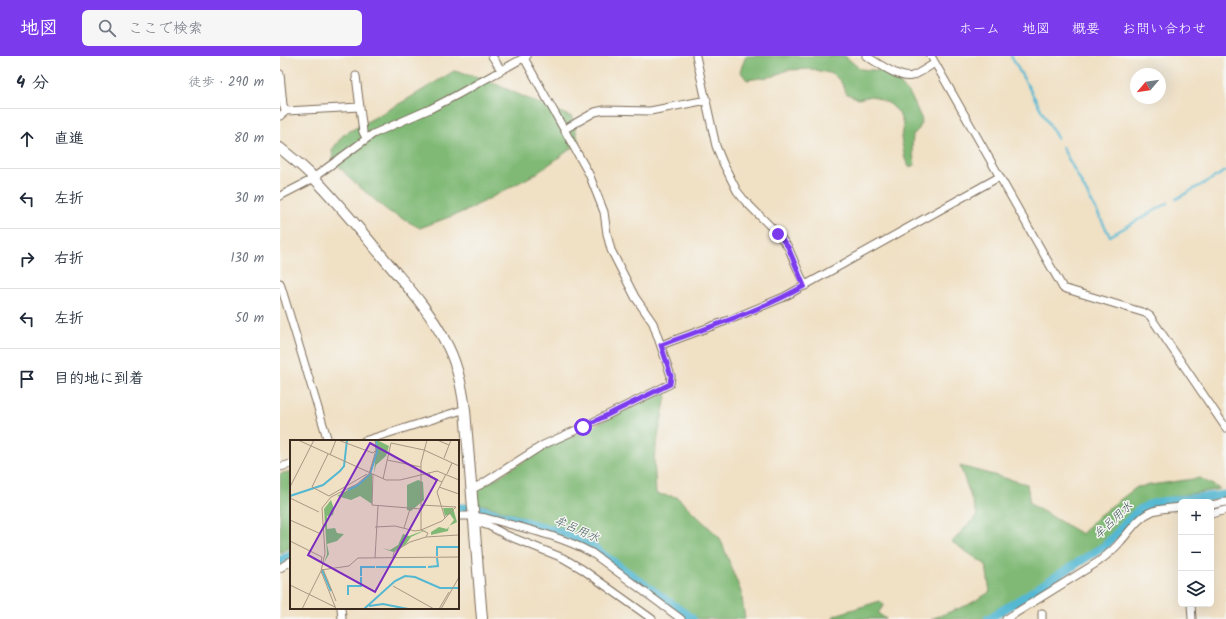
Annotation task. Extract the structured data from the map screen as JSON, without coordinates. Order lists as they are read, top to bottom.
{
  "water": ["牟呂用水"],
  "north": "bottom left",
  "page": {
    "header": "地図",
    "search": "ここで検索",
    "nav": [
      "ホーム",
      "地図",
      "概要",
      "お問い合わせ"
    ],
    "heading": ["4 分", "徒歩 · 290 m"],
    "list": [
      ["直進", "80 m"],
      ["左折", "30 m"],
      ["右折", "130 m"],
      ["左折", "50 m"],
      "目的地に到着"
    ],
    "map_buttons": ["+", "−"]
  }
}
